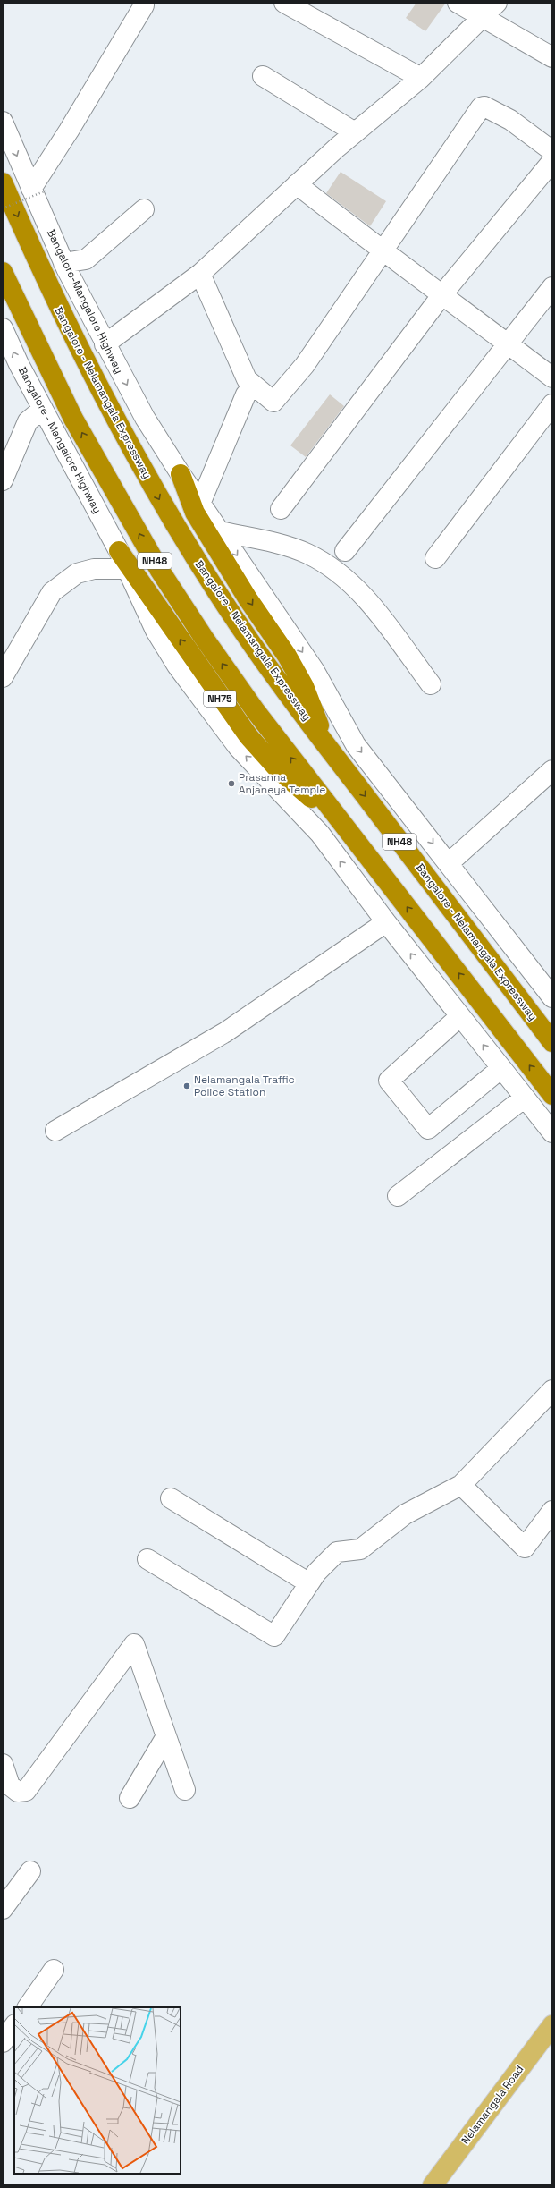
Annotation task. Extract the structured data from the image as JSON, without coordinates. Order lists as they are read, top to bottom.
{
  "streets": {
    "highway": ["Bangalore - Nelamangala Expressway", "NH48", "NH75"],
    "main road": ["Nelamangala Road"],
    "street": ["Bangalore-Mangalore Highway", "Bangalore - Mangalore Highway"]
  },
  "crossings": [
    ["Bangalore - Mangalore Highway", "NH75"],
    ["NH48", "NH75"]
  ],
  "one_way": ["Bangalore-Mangalore Highway", "Bangalore - Mangalore Highway"],
  "places": ["Prasanna Anjaneya Temple", "Nelamangala Traffic Police Station"]
}
